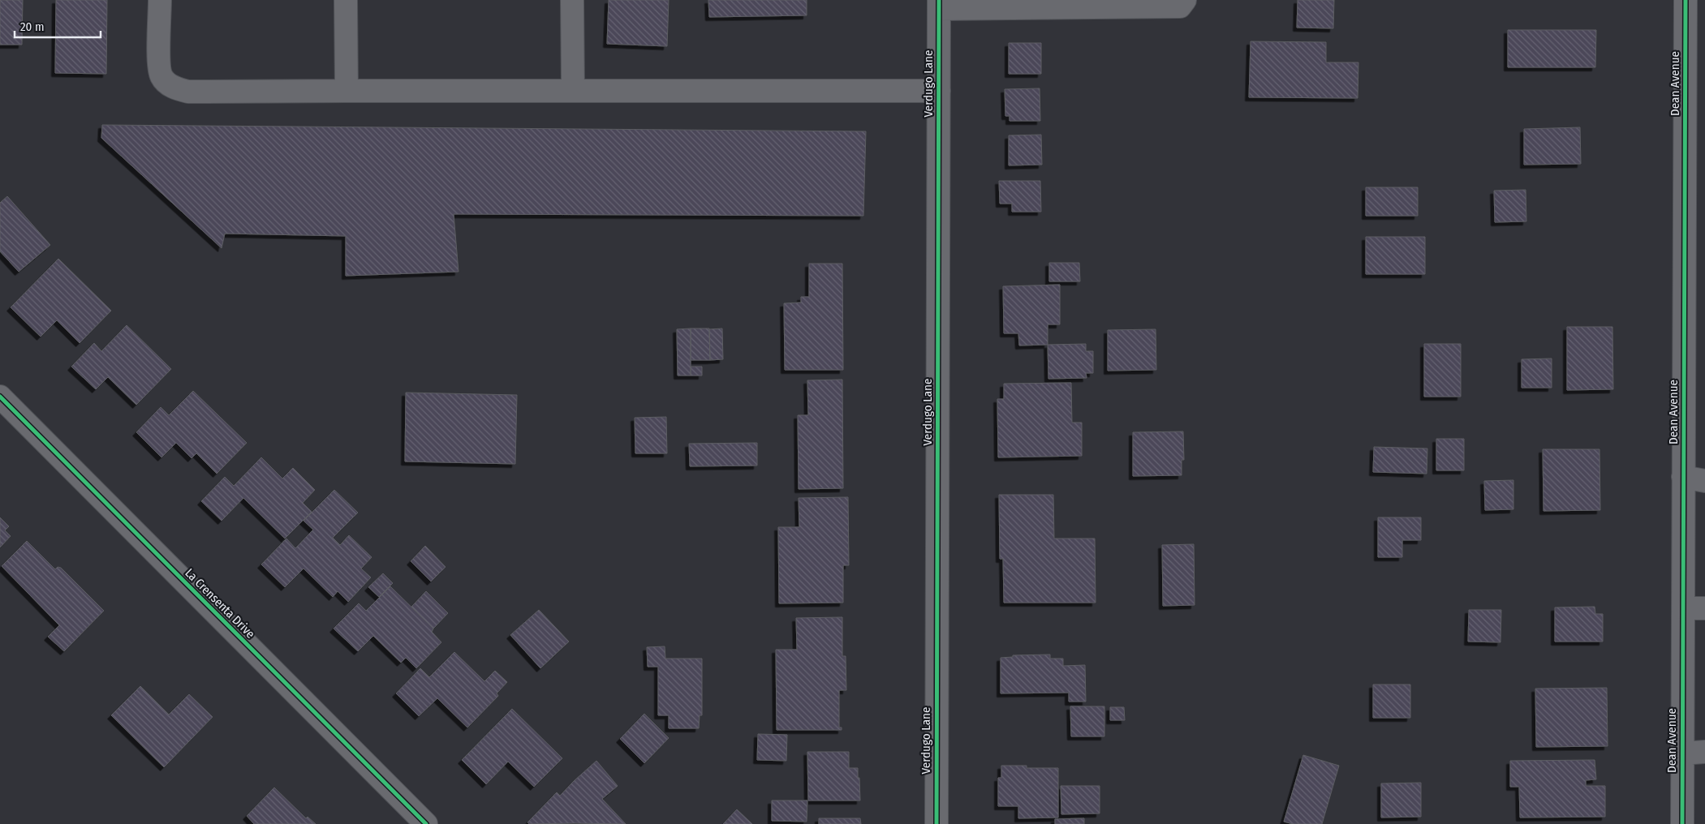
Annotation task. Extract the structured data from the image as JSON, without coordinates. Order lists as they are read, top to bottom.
{
  "streets": {
    "street": ["Verdugo Lane", "Dean Avenue", "La Crensenta Drive"]
  },
  "scale_bar": "20 m"
}
